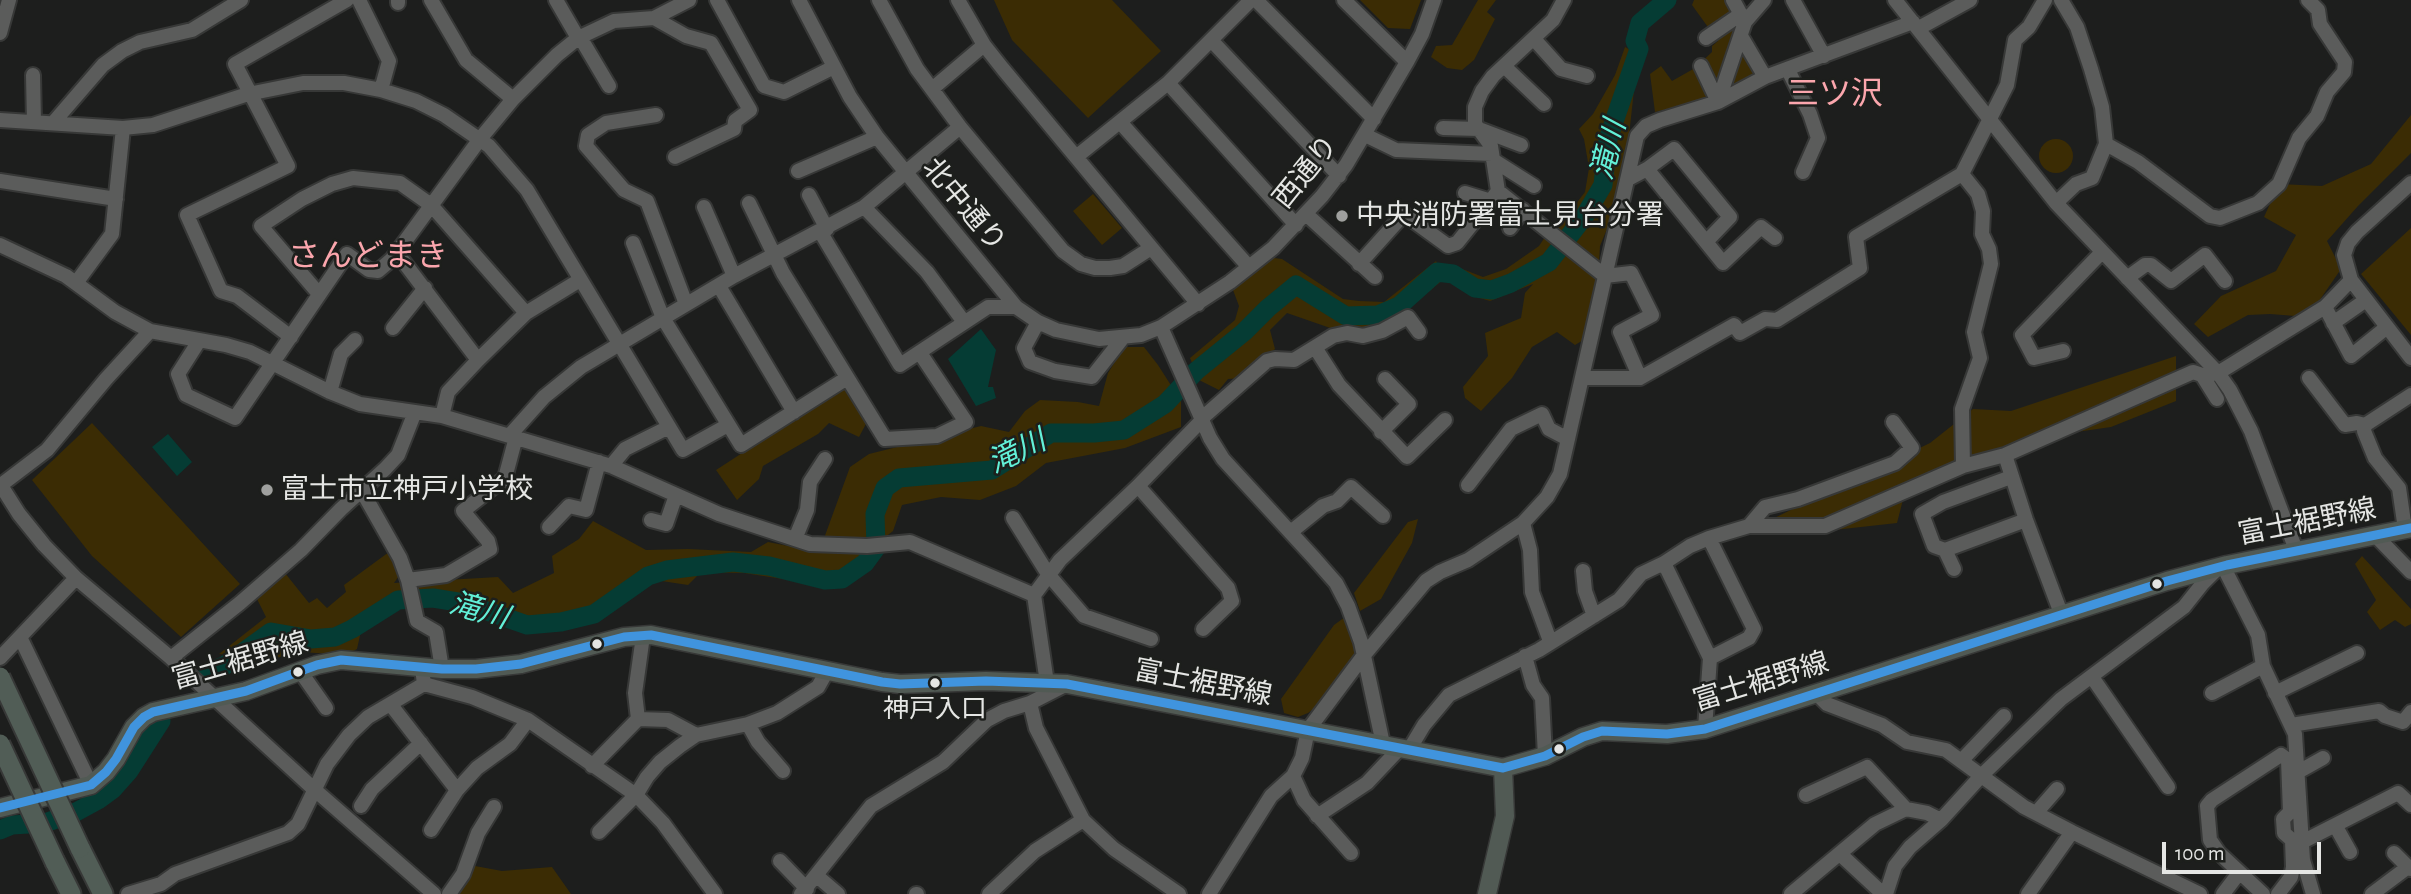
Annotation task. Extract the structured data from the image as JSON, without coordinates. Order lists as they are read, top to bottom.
{
  "streets": {
    "main road": ["富士裾野線"],
    "street": ["西通り", "北中通り"]
  },
  "crossings": [
    ["西通り", "北中通り"]
  ],
  "districts": ["三ツ沢", "さんどまき"],
  "water": ["滝川"],
  "places": ["中央消防署富士見台分署", "富士市立神戸小学校", "神戸入口"],
  "scale_bar": "100 m"
}
